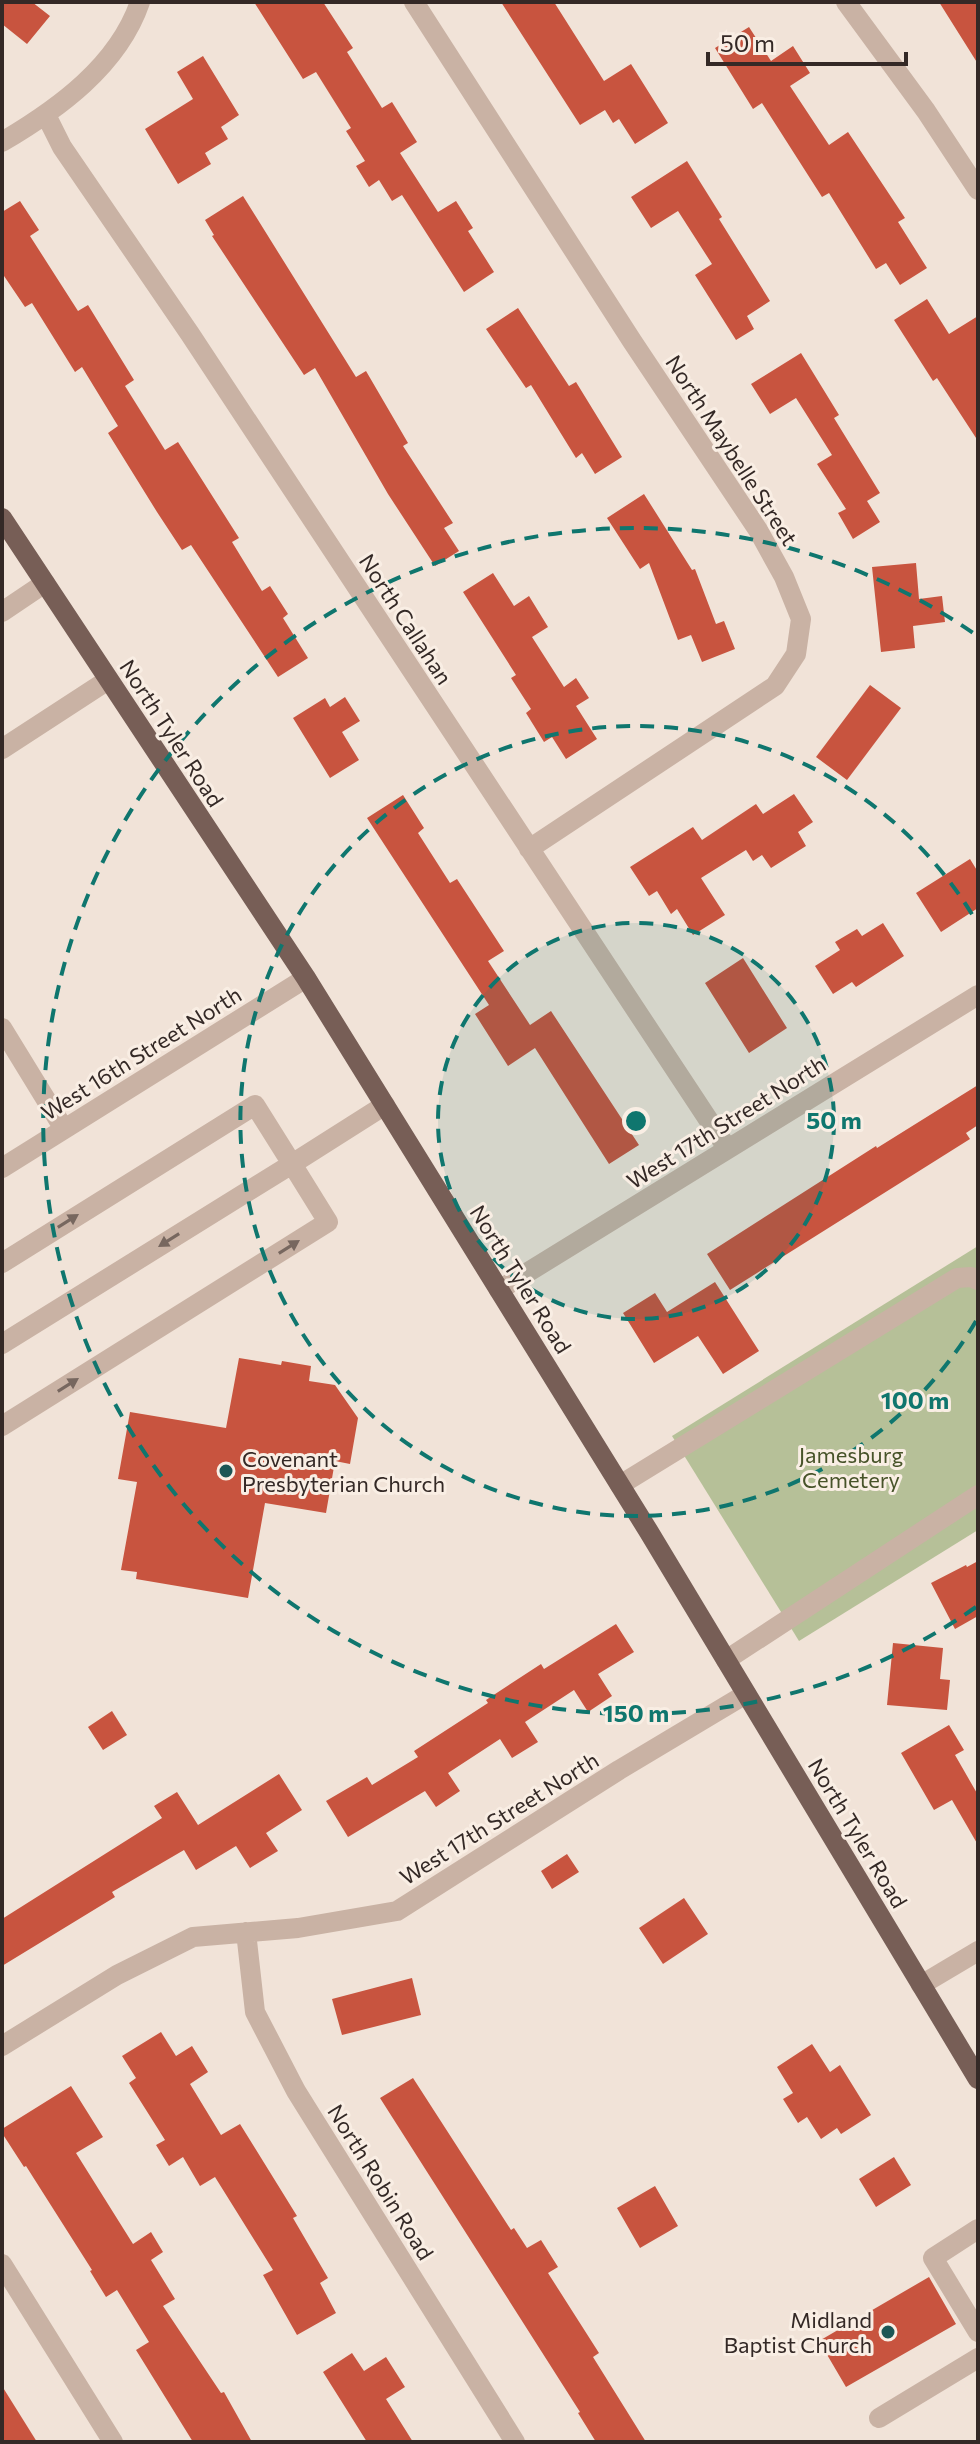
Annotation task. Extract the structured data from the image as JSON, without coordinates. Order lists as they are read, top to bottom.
{
  "streets": {
    "main road": ["North Tyler Road"],
    "street": [
      "North Maybelle Street",
      "North Callahan",
      "West 16th Street North",
      "West 17th Street North",
      "North Robin Road"
    ]
  },
  "crossings": [
    ["North Maybelle Street", "North Callahan"],
    ["North Callahan", "West 17th Street North"],
    ["North Tyler Road", "West 16th Street North"],
    ["North Tyler Road", "West 17th Street North"],
    ["West 17th Street North", "North Robin Road"]
  ],
  "parks": ["Jamesburg Cemetery"],
  "places": ["Covenant Presbyterian Church", "Midland Baptist Church"],
  "scale_bar": "50 m",
  "rings": ["50 m", "100 m", "150 m"]
}
